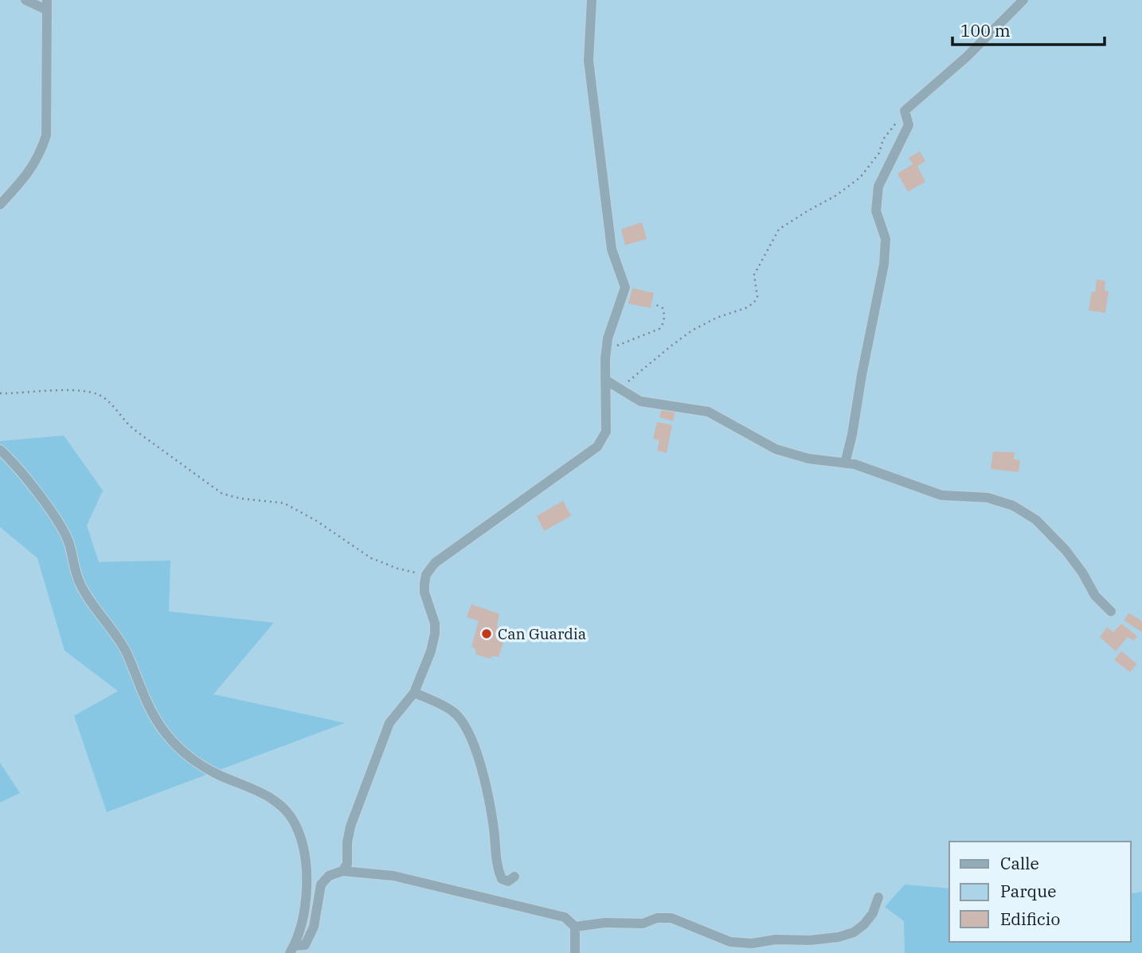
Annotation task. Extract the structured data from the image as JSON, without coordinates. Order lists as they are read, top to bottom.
{
  "places": ["Can Guardia"],
  "legend": ["Calle", "Parque", "Edificio"],
  "scale_bar": "100 m"
}
